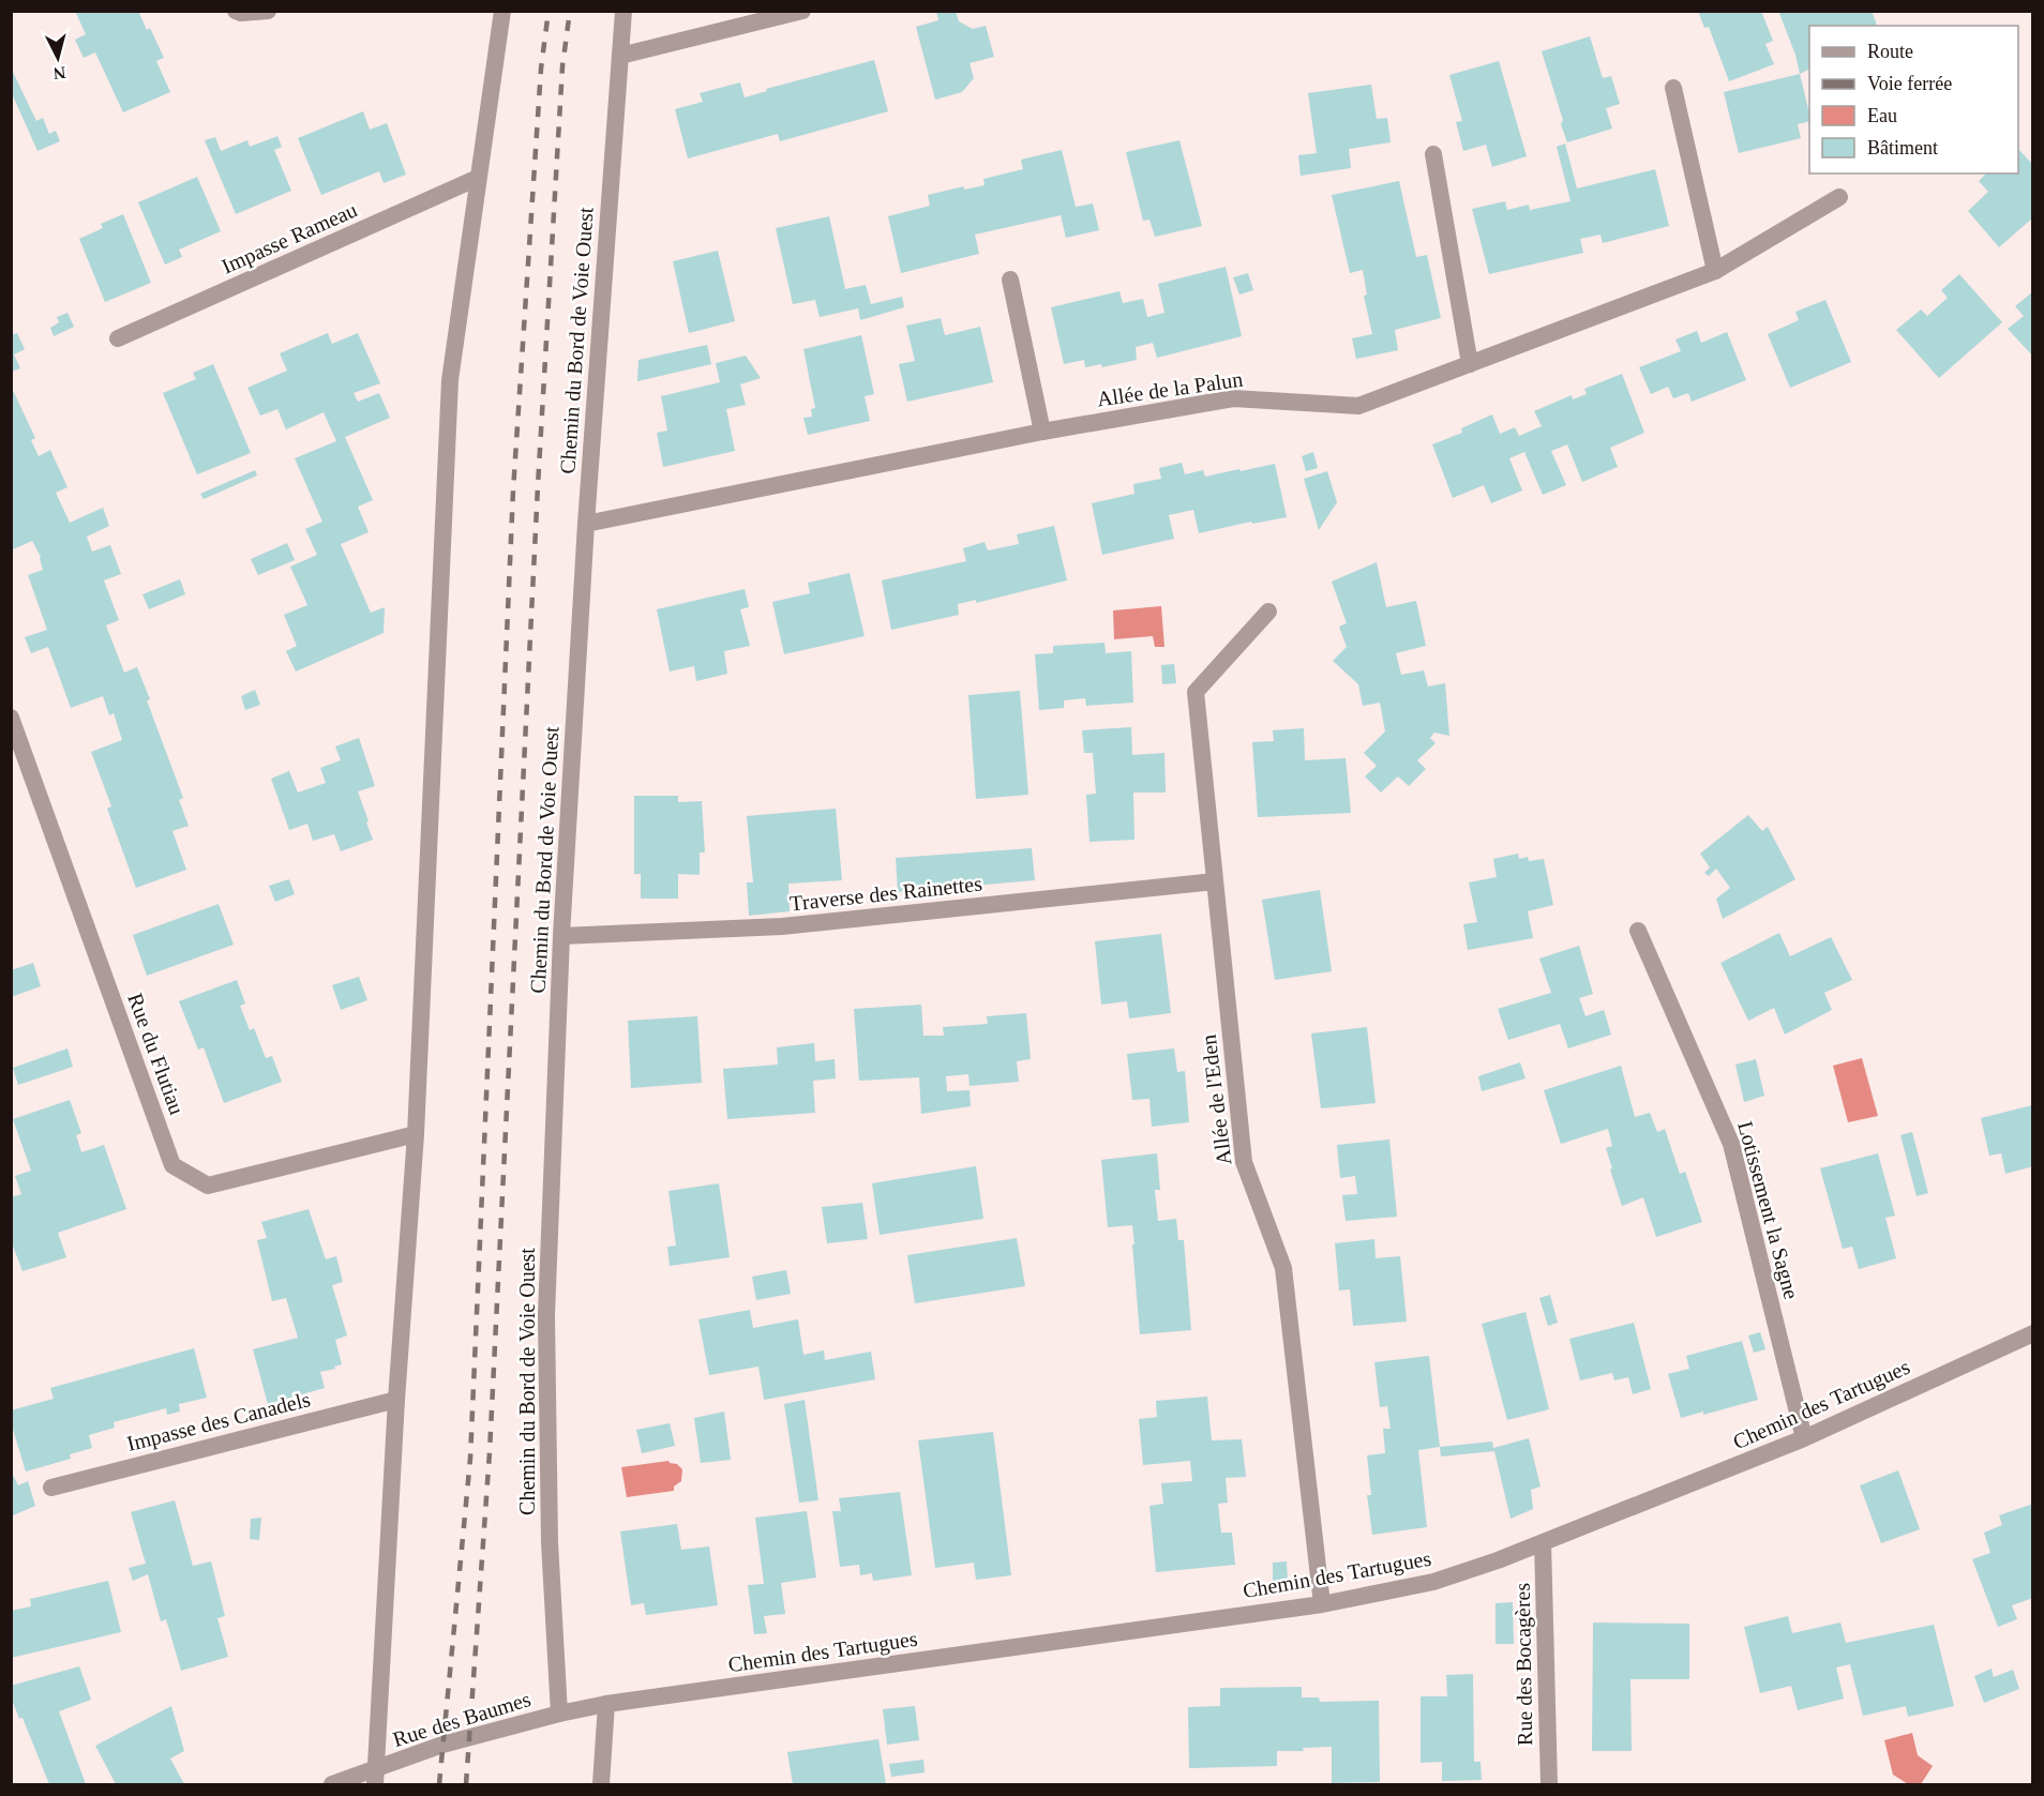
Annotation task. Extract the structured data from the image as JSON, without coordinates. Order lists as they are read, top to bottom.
{
  "streets": {
    "street": [
      "Impasse Rameau",
      "Chemin du Bord de Voie Ouest",
      "Allée de la Palun",
      "Traverse des Rainettes",
      "Rue du Flutiau",
      "Allée de l'Eden",
      "Lotissement la Sagne",
      "Chemin des Tartugues",
      "Impasse des Canadels",
      "Rue des Bocagères",
      "Rue des Baumes"
    ]
  },
  "crossings": [
    ["Chemin du Bord de Voie Ouest", "Allée de la Palun"],
    ["Chemin du Bord de Voie Ouest", "Traverse des Rainettes"],
    ["Chemin du Bord de Voie Ouest", "Rue des Baumes"],
    ["Traverse des Rainettes", "Allée de l'Eden"],
    ["Allée de l'Eden", "Chemin des Tartugues"],
    ["Lotissement la Sagne", "Chemin des Tartugues"],
    ["Chemin des Tartugues", "Rue des Bocagères"],
    ["Chemin des Tartugues", "Rue des Baumes"]
  ],
  "legend": [
    "Route",
    "Voie ferrée",
    "Eau",
    "Bâtiment"
  ],
  "north": "bottom"
}
